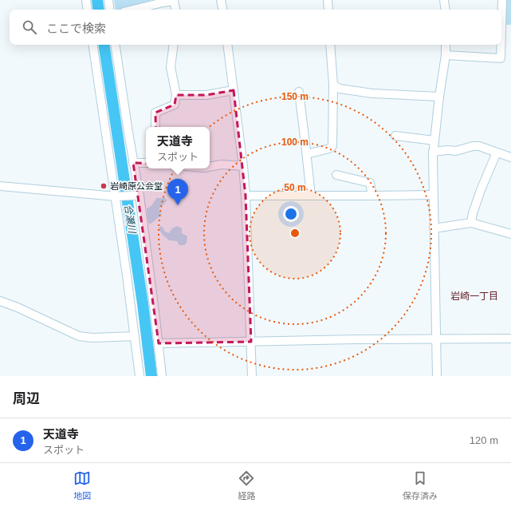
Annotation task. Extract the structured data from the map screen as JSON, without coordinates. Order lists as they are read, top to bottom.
{
  "districts": ["岩崎一丁目"],
  "water": ["合瀬川"],
  "places": ["岩崎原公会堂"],
  "page": {
    "search": "ここで検索",
    "popup": ["天道寺", "スポット"],
    "pins": "1",
    "heading": "周辺",
    "list": [
      {
        "mark": "1",
        "name": "天道寺",
        "note": "スポット",
        "value": "120 m"
      }
    ],
    "nav": ["地図", "経路", "保存済み"]
  },
  "rings": ["150 m", "100 m", "50 m"]
}
